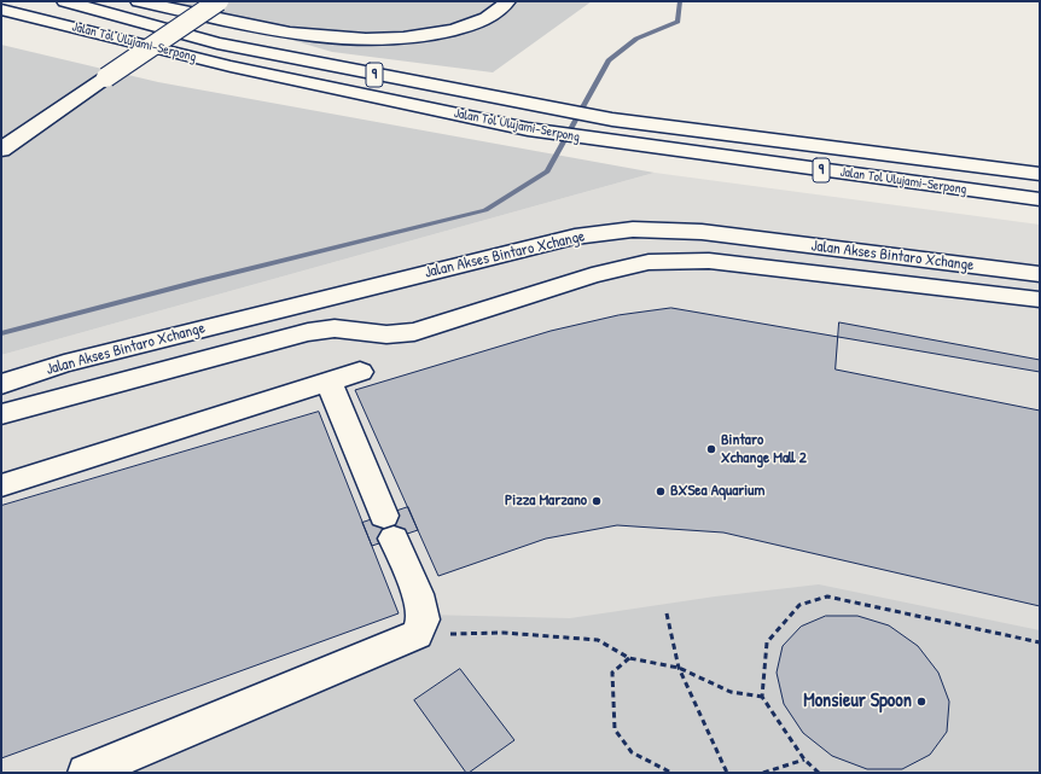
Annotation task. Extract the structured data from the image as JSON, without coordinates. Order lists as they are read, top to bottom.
{
  "streets": {
    "main road": ["Jalan Tol Ulujami–Serpong", "9", "Jalan Akses Bintaro Xchange"]
  },
  "places": [
    "Bintaro Xchange Mall 2",
    "BXSea Aquarium",
    "Pizza Marzano",
    "Monsieur Spoon"
  ]
}
